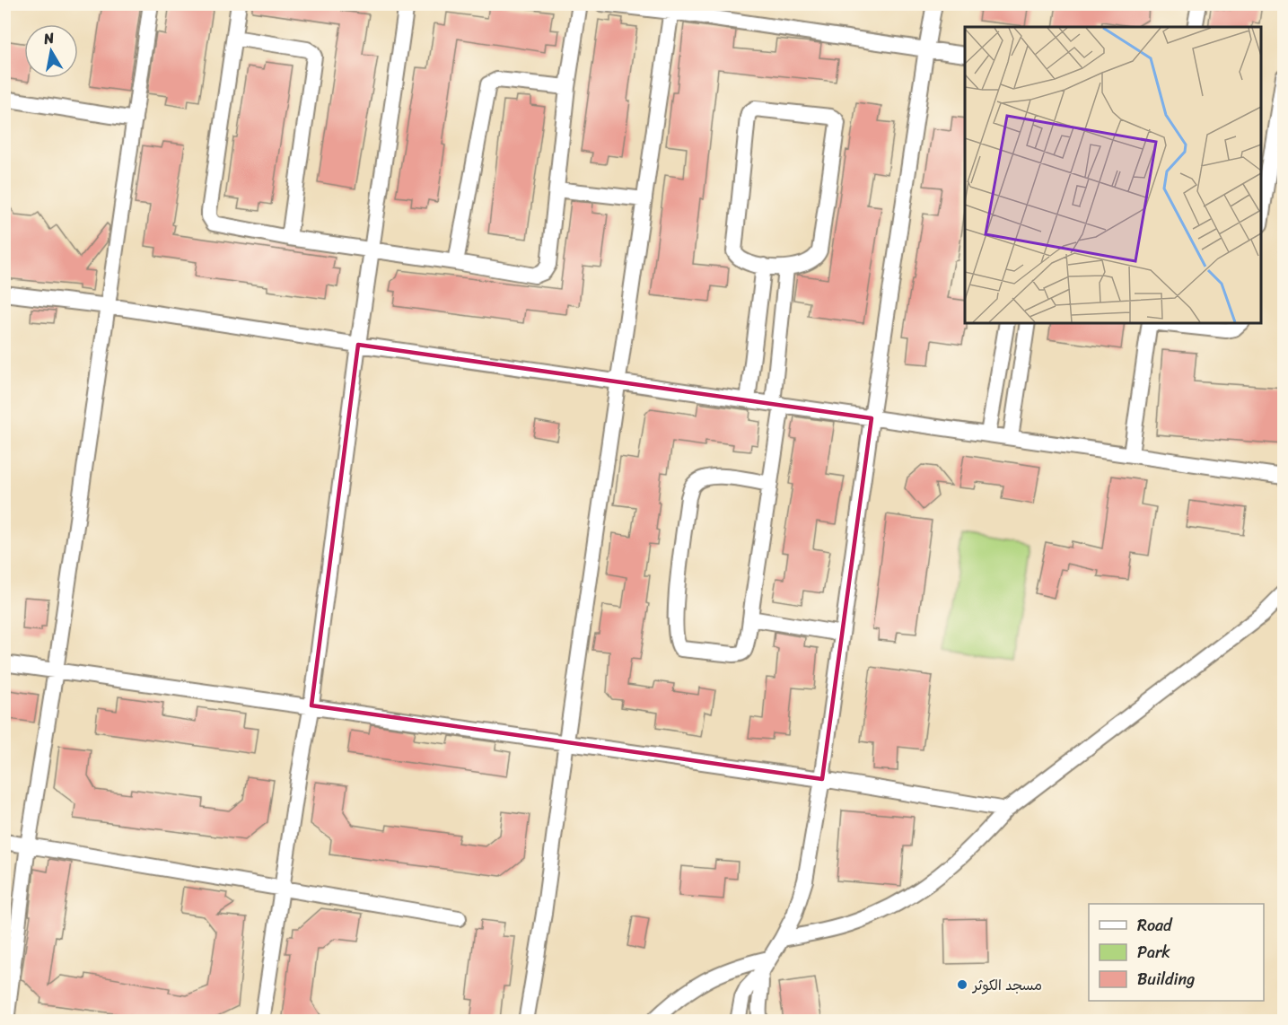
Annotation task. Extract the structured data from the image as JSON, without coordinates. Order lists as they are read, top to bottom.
{
  "places": ["مسجد الكوثر"],
  "legend": ["Road", "Park", "Building"],
  "north": "top"
}
